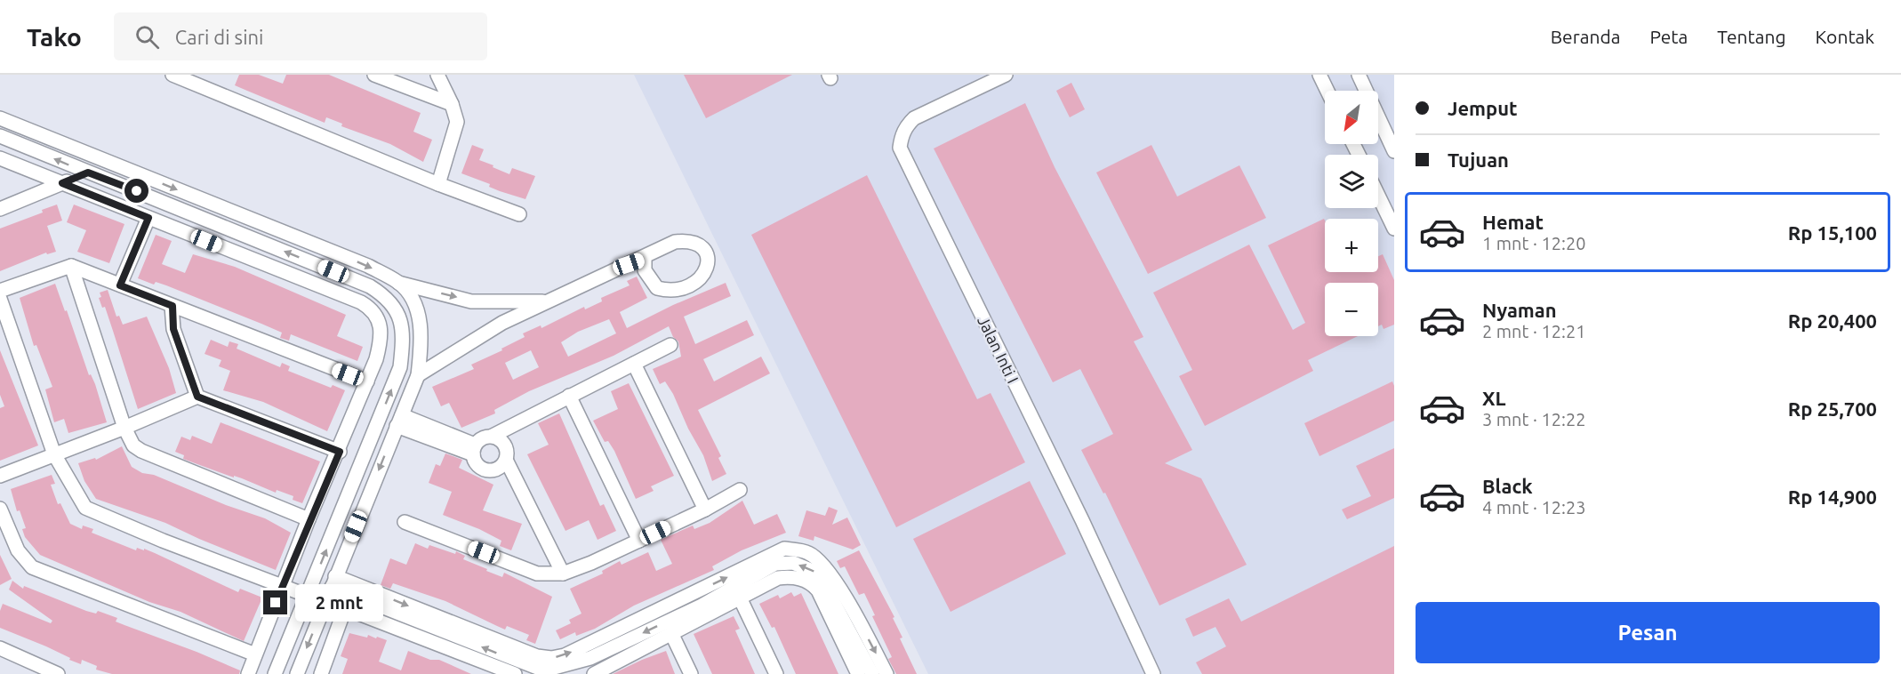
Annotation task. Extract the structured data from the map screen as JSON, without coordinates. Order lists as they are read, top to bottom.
{
  "streets": {
    "street": ["Jalan Inti I"]
  },
  "north": "bottom left",
  "page": {
    "header": "Tako",
    "search": "Cari di sini",
    "nav": [
      "Beranda",
      "Peta",
      "Tentang",
      "Kontak"
    ],
    "banner": ["Jemput", "Tujuan"],
    "map_buttons": ["+", "−"],
    "list": [
      {
        "name": "Hemat",
        "note": "1 mnt · 12:20",
        "value": "Rp 15,100"
      },
      {
        "name": "Nyaman",
        "note": "2 mnt · 12:21",
        "value": "Rp 20,400"
      },
      {
        "name": "XL",
        "note": "3 mnt · 12:22",
        "value": "Rp 25,700"
      },
      {
        "name": "Black",
        "note": "4 mnt · 12:23",
        "value": "Rp 14,900"
      }
    ],
    "bubble": "2 mnt",
    "buttons": "Pesan"
  }
}
